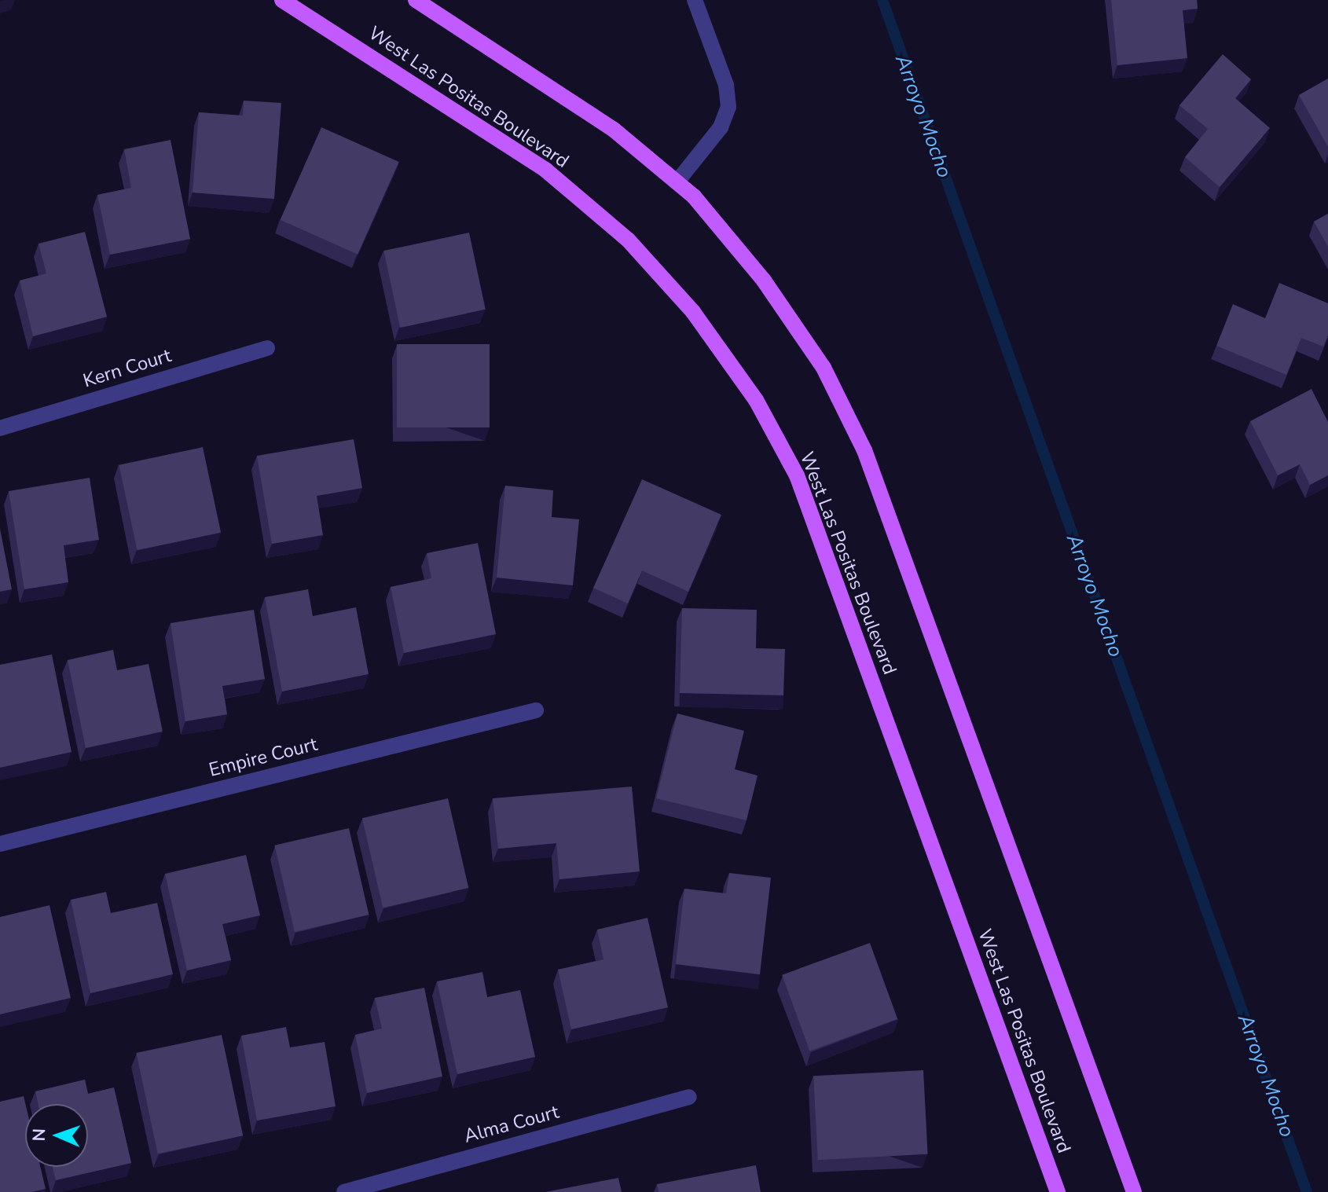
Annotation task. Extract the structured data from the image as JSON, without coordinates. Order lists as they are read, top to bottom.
{
  "streets": {
    "main road": ["West Las Positas Boulevard"],
    "street": ["Kern Court", "Empire Court", "Alma Court"]
  },
  "water": ["Arroyo Mocho"],
  "north": "left"
}
